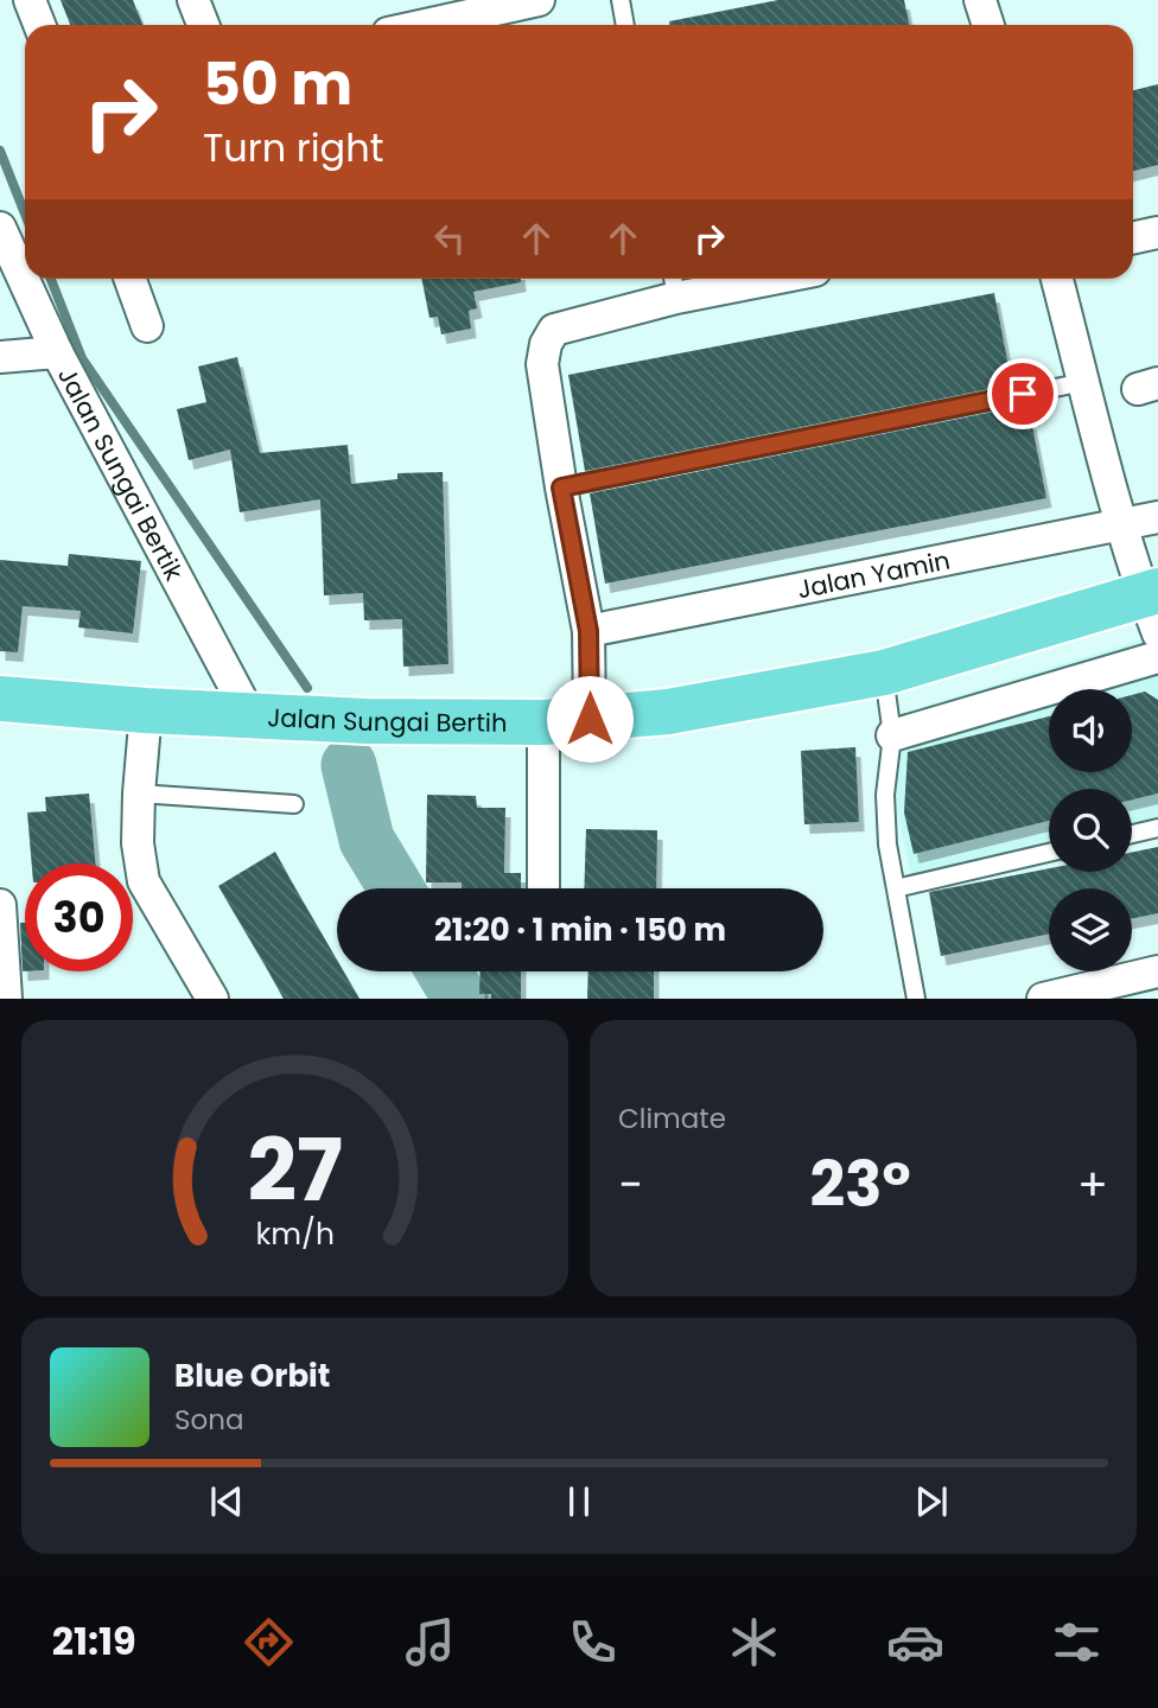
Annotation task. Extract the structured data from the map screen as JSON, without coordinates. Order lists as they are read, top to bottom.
{
  "streets": {
    "main road": ["Jalan Sungai Bertih"],
    "street": ["Jalan Sungai Bertik", "Jalan Yamin"]
  },
  "crossings": [
    ["Jalan Sungai Bertik", "Jalan Sungai Bertih"]
  ],
  "page": {
    "turn": ["50 m", "Turn right"],
    "limit": "30",
    "trip": "21:20 · 1 min · 150 m",
    "tile": "Climate",
    "heat": ["−", "23°", "+"],
    "song": ["Blue Orbit", "Sona"],
    "tabs": "21:19",
    "gauge": ["27", "km/h"]
  }
}
